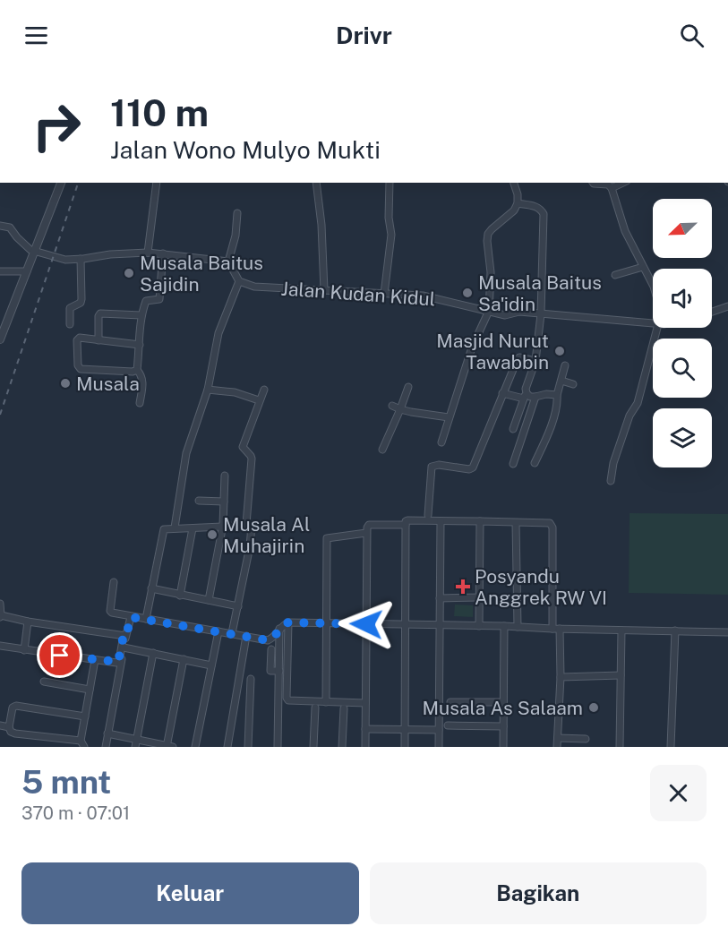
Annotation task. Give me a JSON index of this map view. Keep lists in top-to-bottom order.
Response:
{
  "streets": {
    "street": ["Jalan Kudan Kidul"]
  },
  "places": {
    "other": [
      "Musala Baitus Sajidin",
      "Musala Baitus Sa'idin",
      "Masjid Nurut Tawabbin",
      "Musala",
      "Musala Al Muhajirin",
      "Musala As Salaam"
    ],
    "health": ["Posyandu Anggrek RW VI"]
  },
  "north": "bottom left",
  "page": {
    "header": "Drivr",
    "turn": ["110 m", "Jalan Wono Mulyo Mukti"],
    "heading": ["5 mnt", "370 m · 07:01"],
    "buttons": ["Keluar", "Bagikan"]
  }
}
